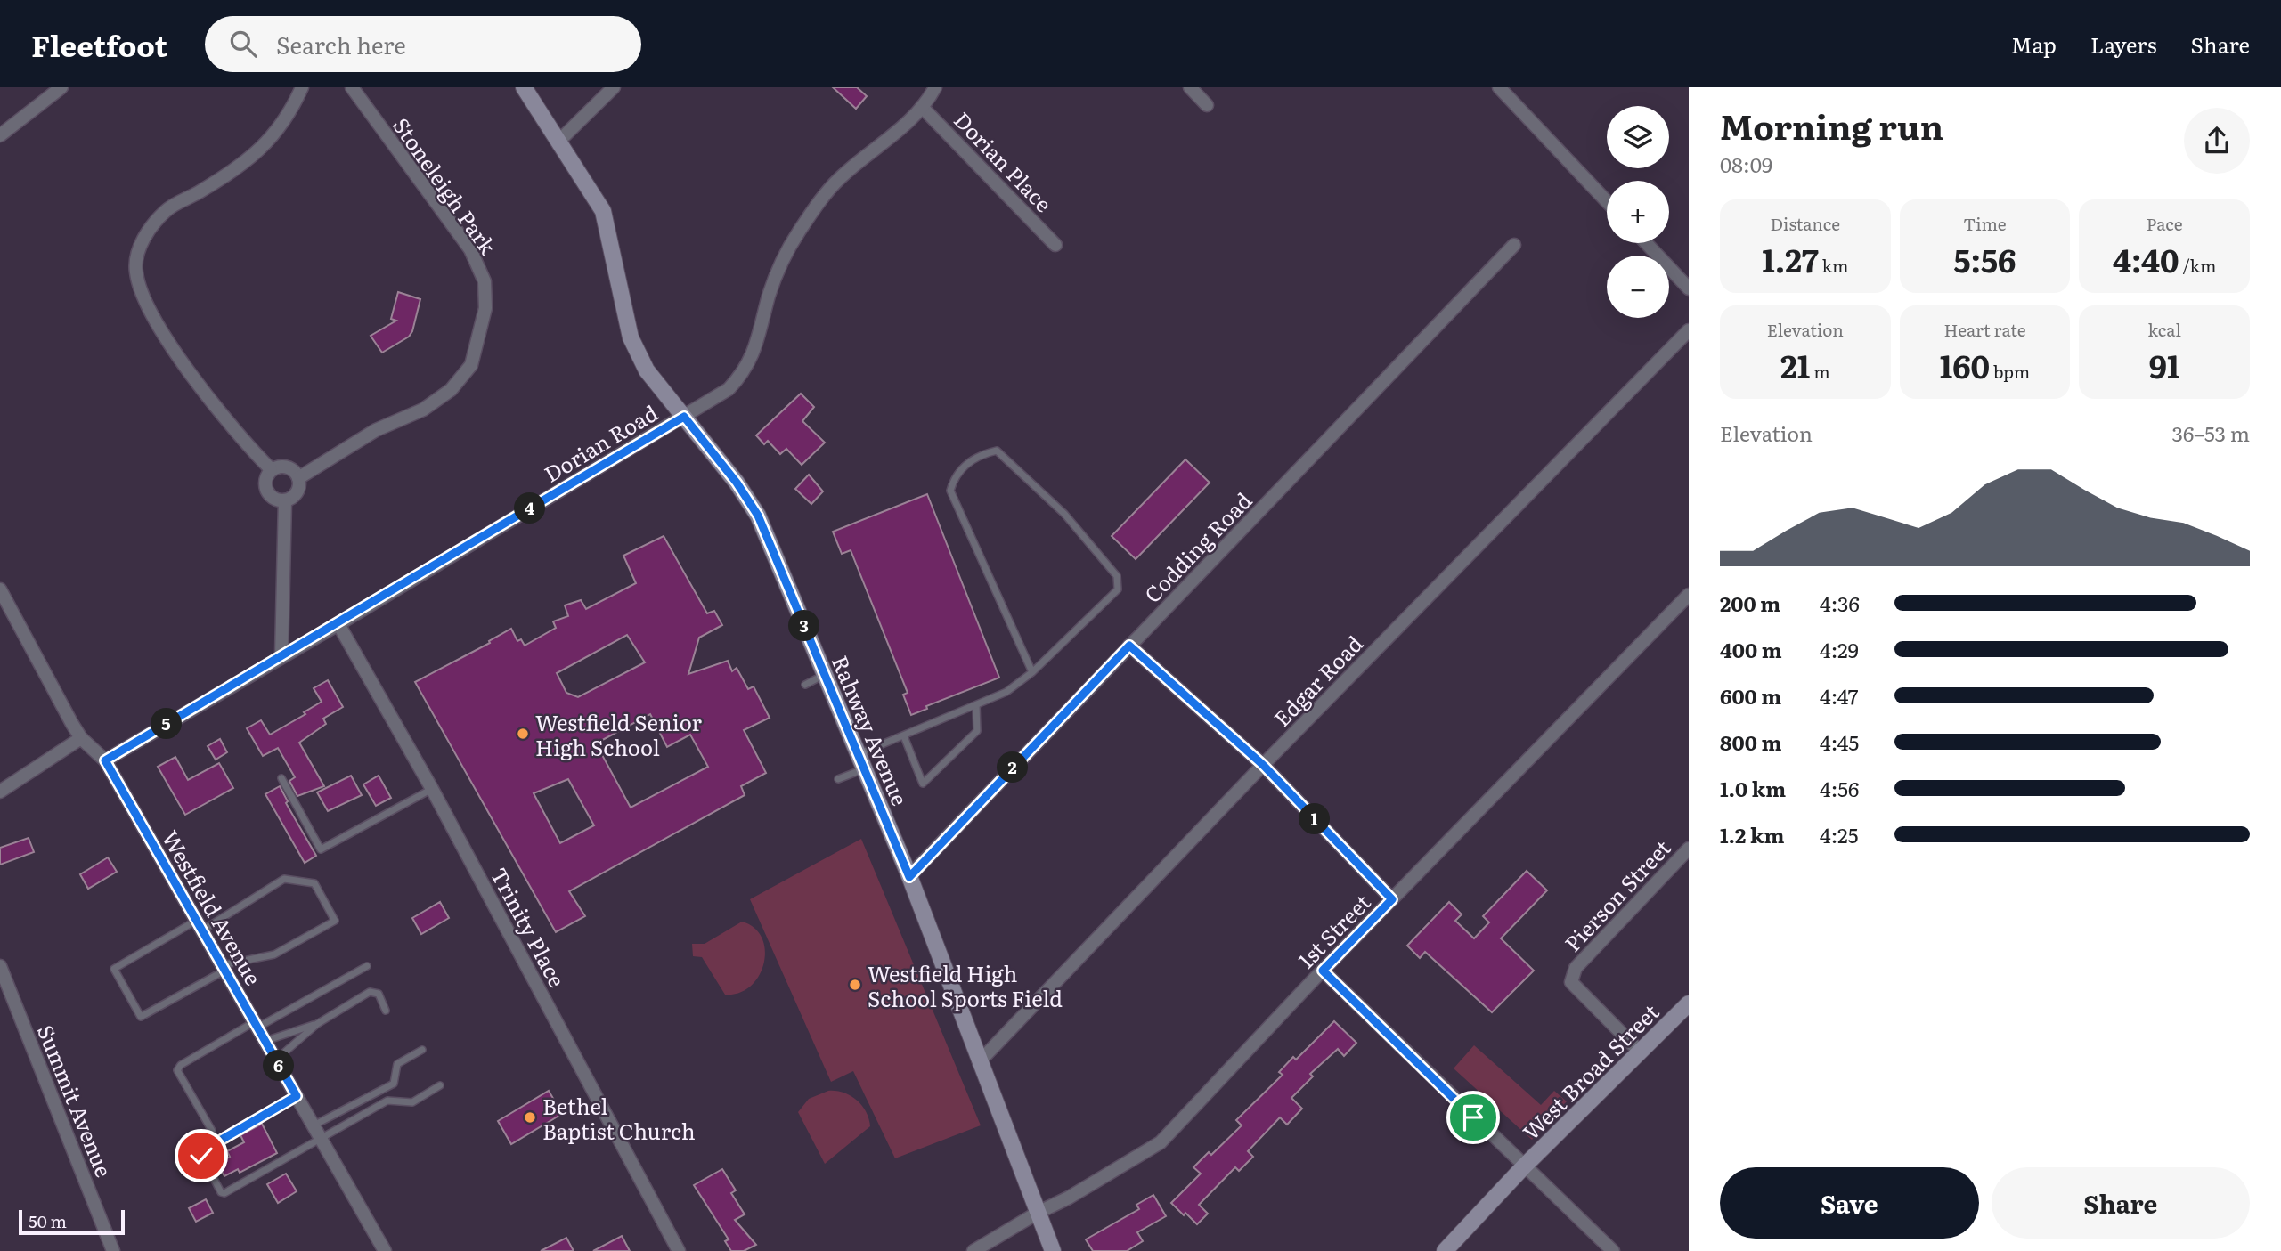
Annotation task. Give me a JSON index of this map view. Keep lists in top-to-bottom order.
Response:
{
  "streets": {
    "street": [
      "Dorian Place",
      "Stoneleigh Park",
      "Dorian Road",
      "Codding Road",
      "Edgar Road",
      "Rahway Avenue",
      "Pierson Street",
      "Westfield Avenue",
      "Trinity Place",
      "1st Street",
      "West Broad Street",
      "Summit Avenue"
    ]
  },
  "crossings": [
    ["Dorian Place", "Dorian Road"],
    ["Stoneleigh Park", "Dorian Road"],
    ["Dorian Road", "Rahway Avenue"],
    ["Dorian Road", "Westfield Avenue"],
    ["Dorian Road", "Trinity Place"],
    ["Codding Road", "Rahway Avenue"],
    ["Edgar Road", "Rahway Avenue"],
    ["Rahway Avenue", "1st Street"],
    ["Pierson Street", "West Broad Street"]
  ],
  "places": ["Westfield Senior High School", "Westfield High School Sports Field", "Bethel Baptist Church"],
  "scale_bar": "50 m",
  "page": {
    "header": "Fleetfoot",
    "search": "Search here",
    "nav": ["Map", "Layers", "Share"],
    "heading": ["Morning run", "08:09"],
    "map_buttons": ["+", "−"],
    "stats": [
      ["Distance", "1.27 km"],
      ["Time", "5:56"],
      ["Pace", "4:40 /km"],
      ["Elevation", "21 m"],
      ["Heart rate", "160 bpm"],
      ["kcal", "91"]
    ],
    "chart": ["Elevation", "36–53 m"],
    "pins": [
      "4",
      "3",
      "5",
      "2",
      "1",
      "6"
    ],
    "list": [
      {
        "name": "200 m",
        "note": "4:36"
      },
      {
        "name": "400 m",
        "note": "4:29"
      },
      {
        "name": "600 m",
        "note": "4:47"
      },
      {
        "name": "800 m",
        "note": "4:45"
      },
      {
        "name": "1.0 km",
        "note": "4:56"
      },
      {
        "name": "1.2 km",
        "note": "4:25"
      }
    ],
    "buttons": ["Save", "Share"],
    "scale": "50 m"
  }
}
